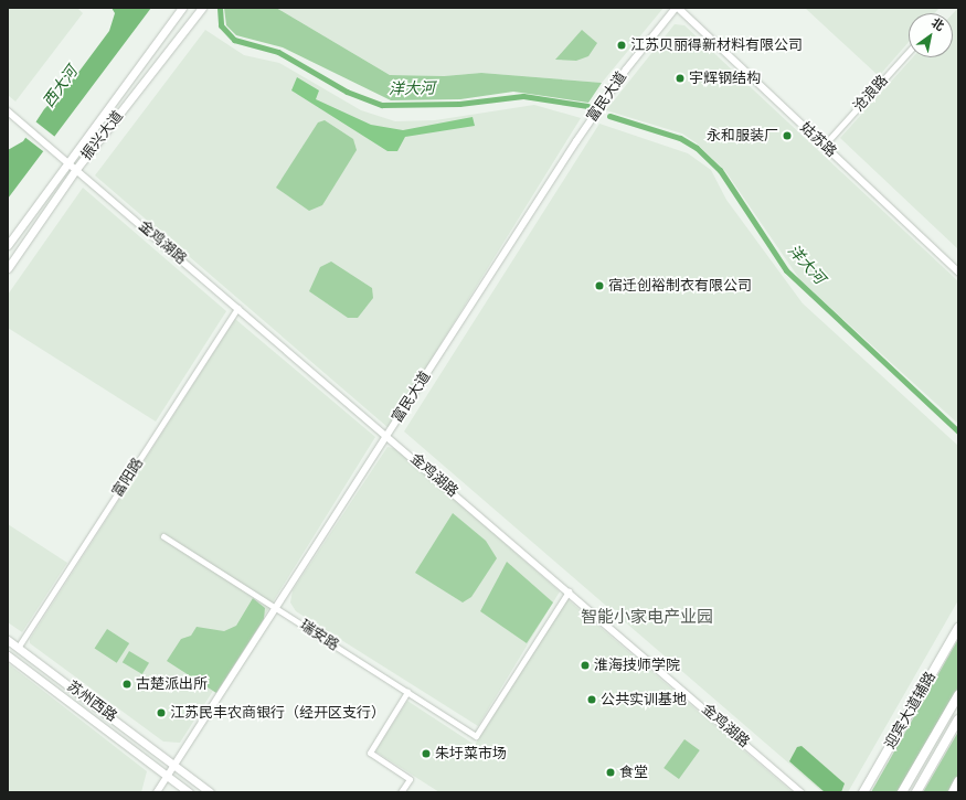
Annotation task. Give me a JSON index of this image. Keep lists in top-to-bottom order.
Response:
{
  "streets": {
    "main road": ["振兴大道", "苏州西路", "迎宾大道辅路"],
    "street": [
      "沧浪路",
      "富民大道",
      "姑苏路",
      "金鸡湖路",
      "富阳路",
      "瑞安路"
    ]
  },
  "crossings": [
    ["沧浪路", "姑苏路"],
    ["富民大道", "姑苏路"],
    ["富民大道", "金鸡湖路"],
    ["富民大道", "瑞安路"],
    ["富民大道", "苏州西路"],
    ["振兴大道", "金鸡湖路"],
    ["金鸡湖路", "富阳路"],
    ["金鸡湖路", "瑞安路"],
    ["富阳路", "苏州西路"]
  ],
  "districts": ["智能小家电产业园"],
  "water": ["西大河", "洋大河"],
  "places": [
    "江苏贝丽得新材料有限公司",
    "宇辉钢结构",
    "永和服装厂",
    "宿迁创裕制衣有限公司",
    "淮海技师学院",
    "古楚派出所",
    "公共实训基地",
    "江苏民丰农商银行（经开区支行）",
    "朱圩菜市场",
    "食堂"
  ],
  "north": "top right"
}
